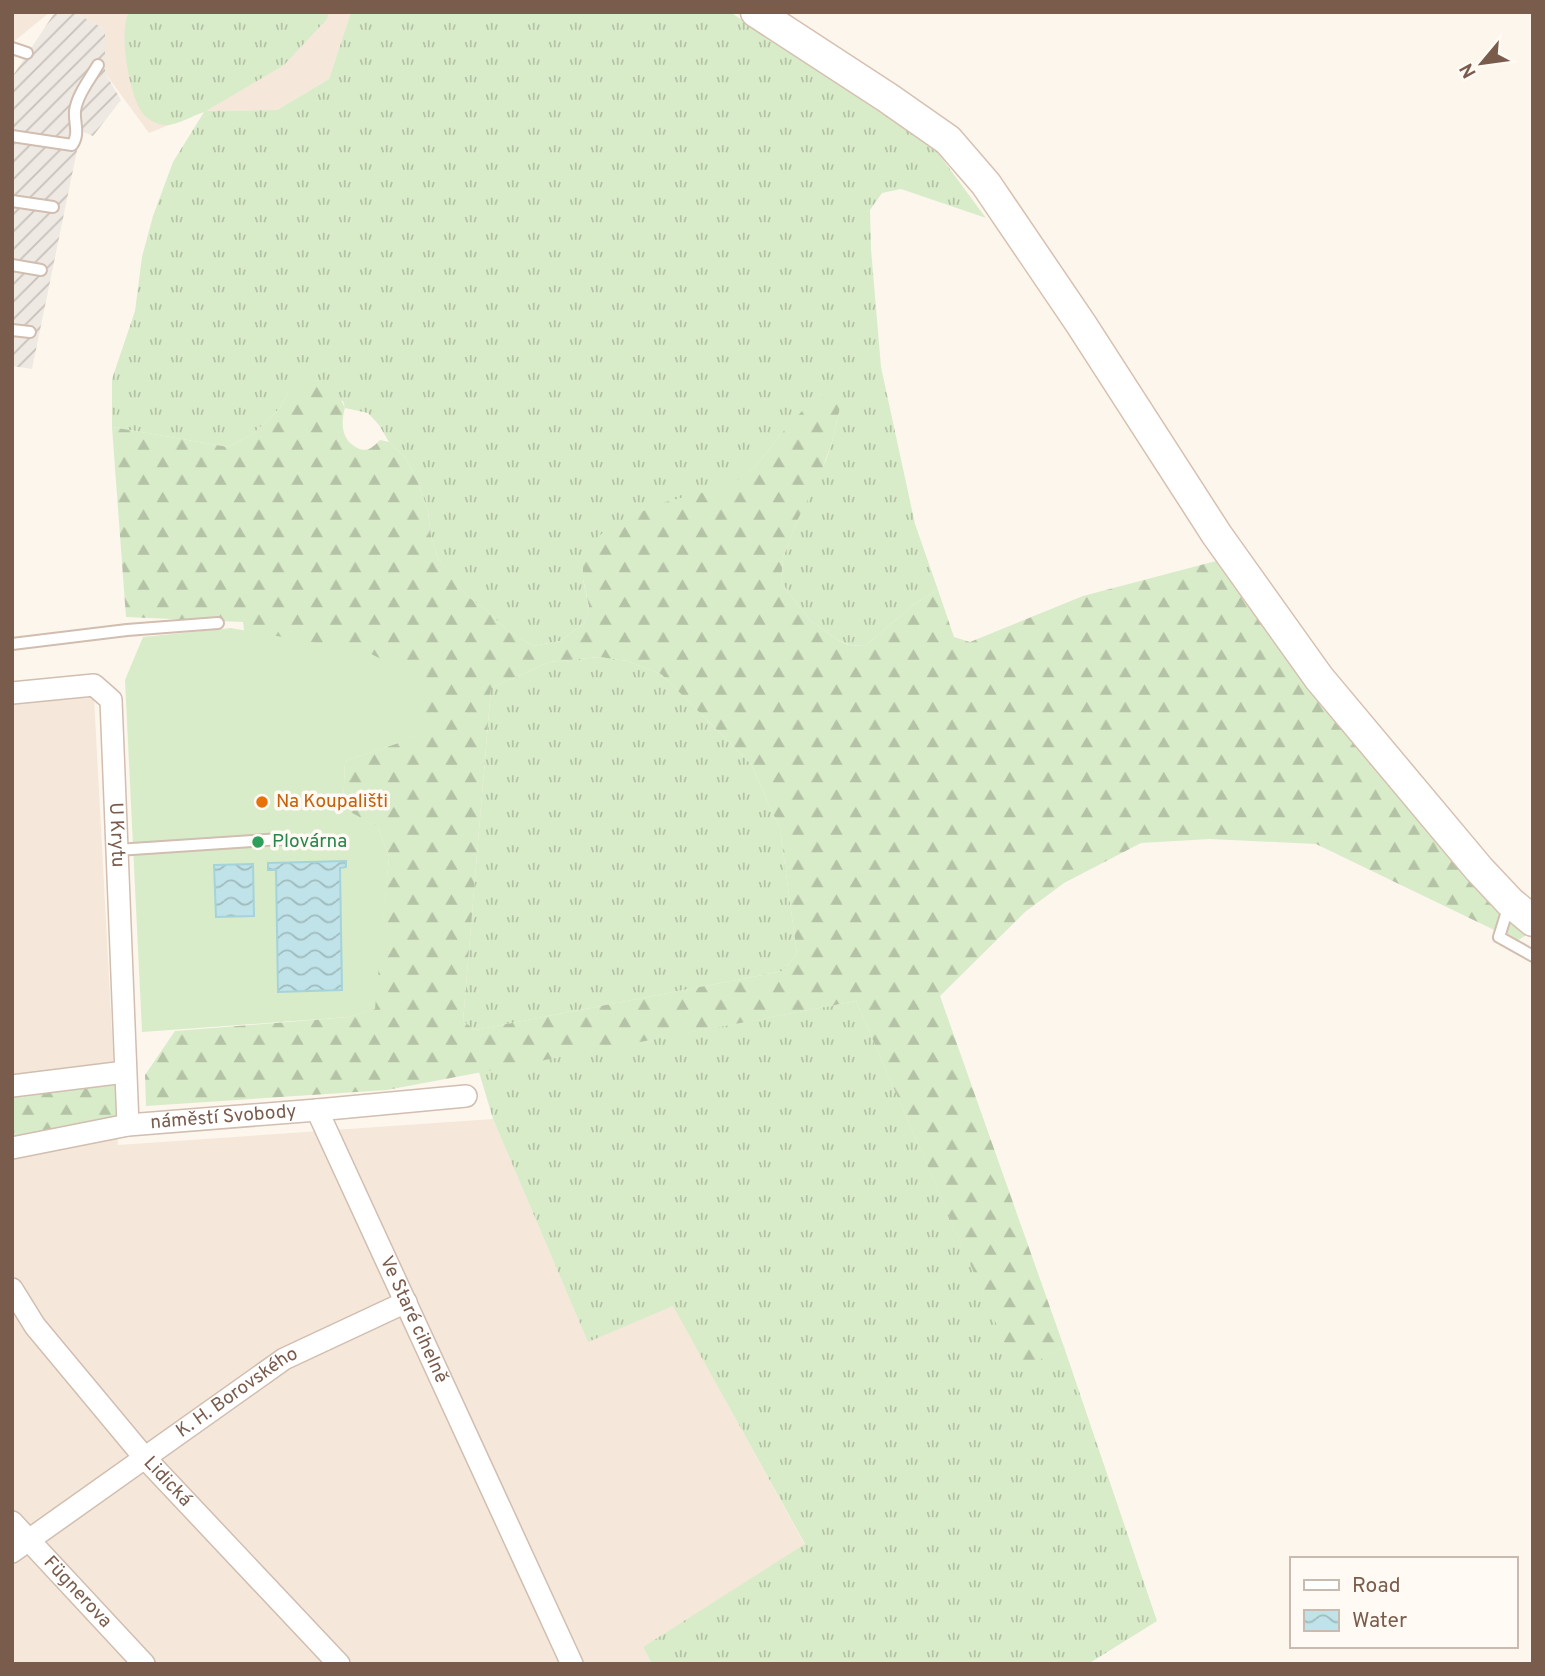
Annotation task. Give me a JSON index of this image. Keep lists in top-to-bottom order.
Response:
{
  "streets": {
    "street": [
      "U Krytu",
      "náměstí Svobody",
      "Ve Staré cihelně",
      "K. H. Borovského",
      "Lidická",
      "Fügnerova"
    ]
  },
  "crossings": [
    ["U Krytu", "náměstí Svobody"],
    ["náměstí Svobody", "Ve Staré cihelně"],
    ["Ve Staré cihelně", "K. H. Borovského"],
    ["K. H. Borovského", "Lidická"],
    ["K. H. Borovského", "Fügnerova"]
  ],
  "places": ["Na Koupališti", "Plovárna"],
  "legend": ["Road", "Water"],
  "north": "bottom left"
}
